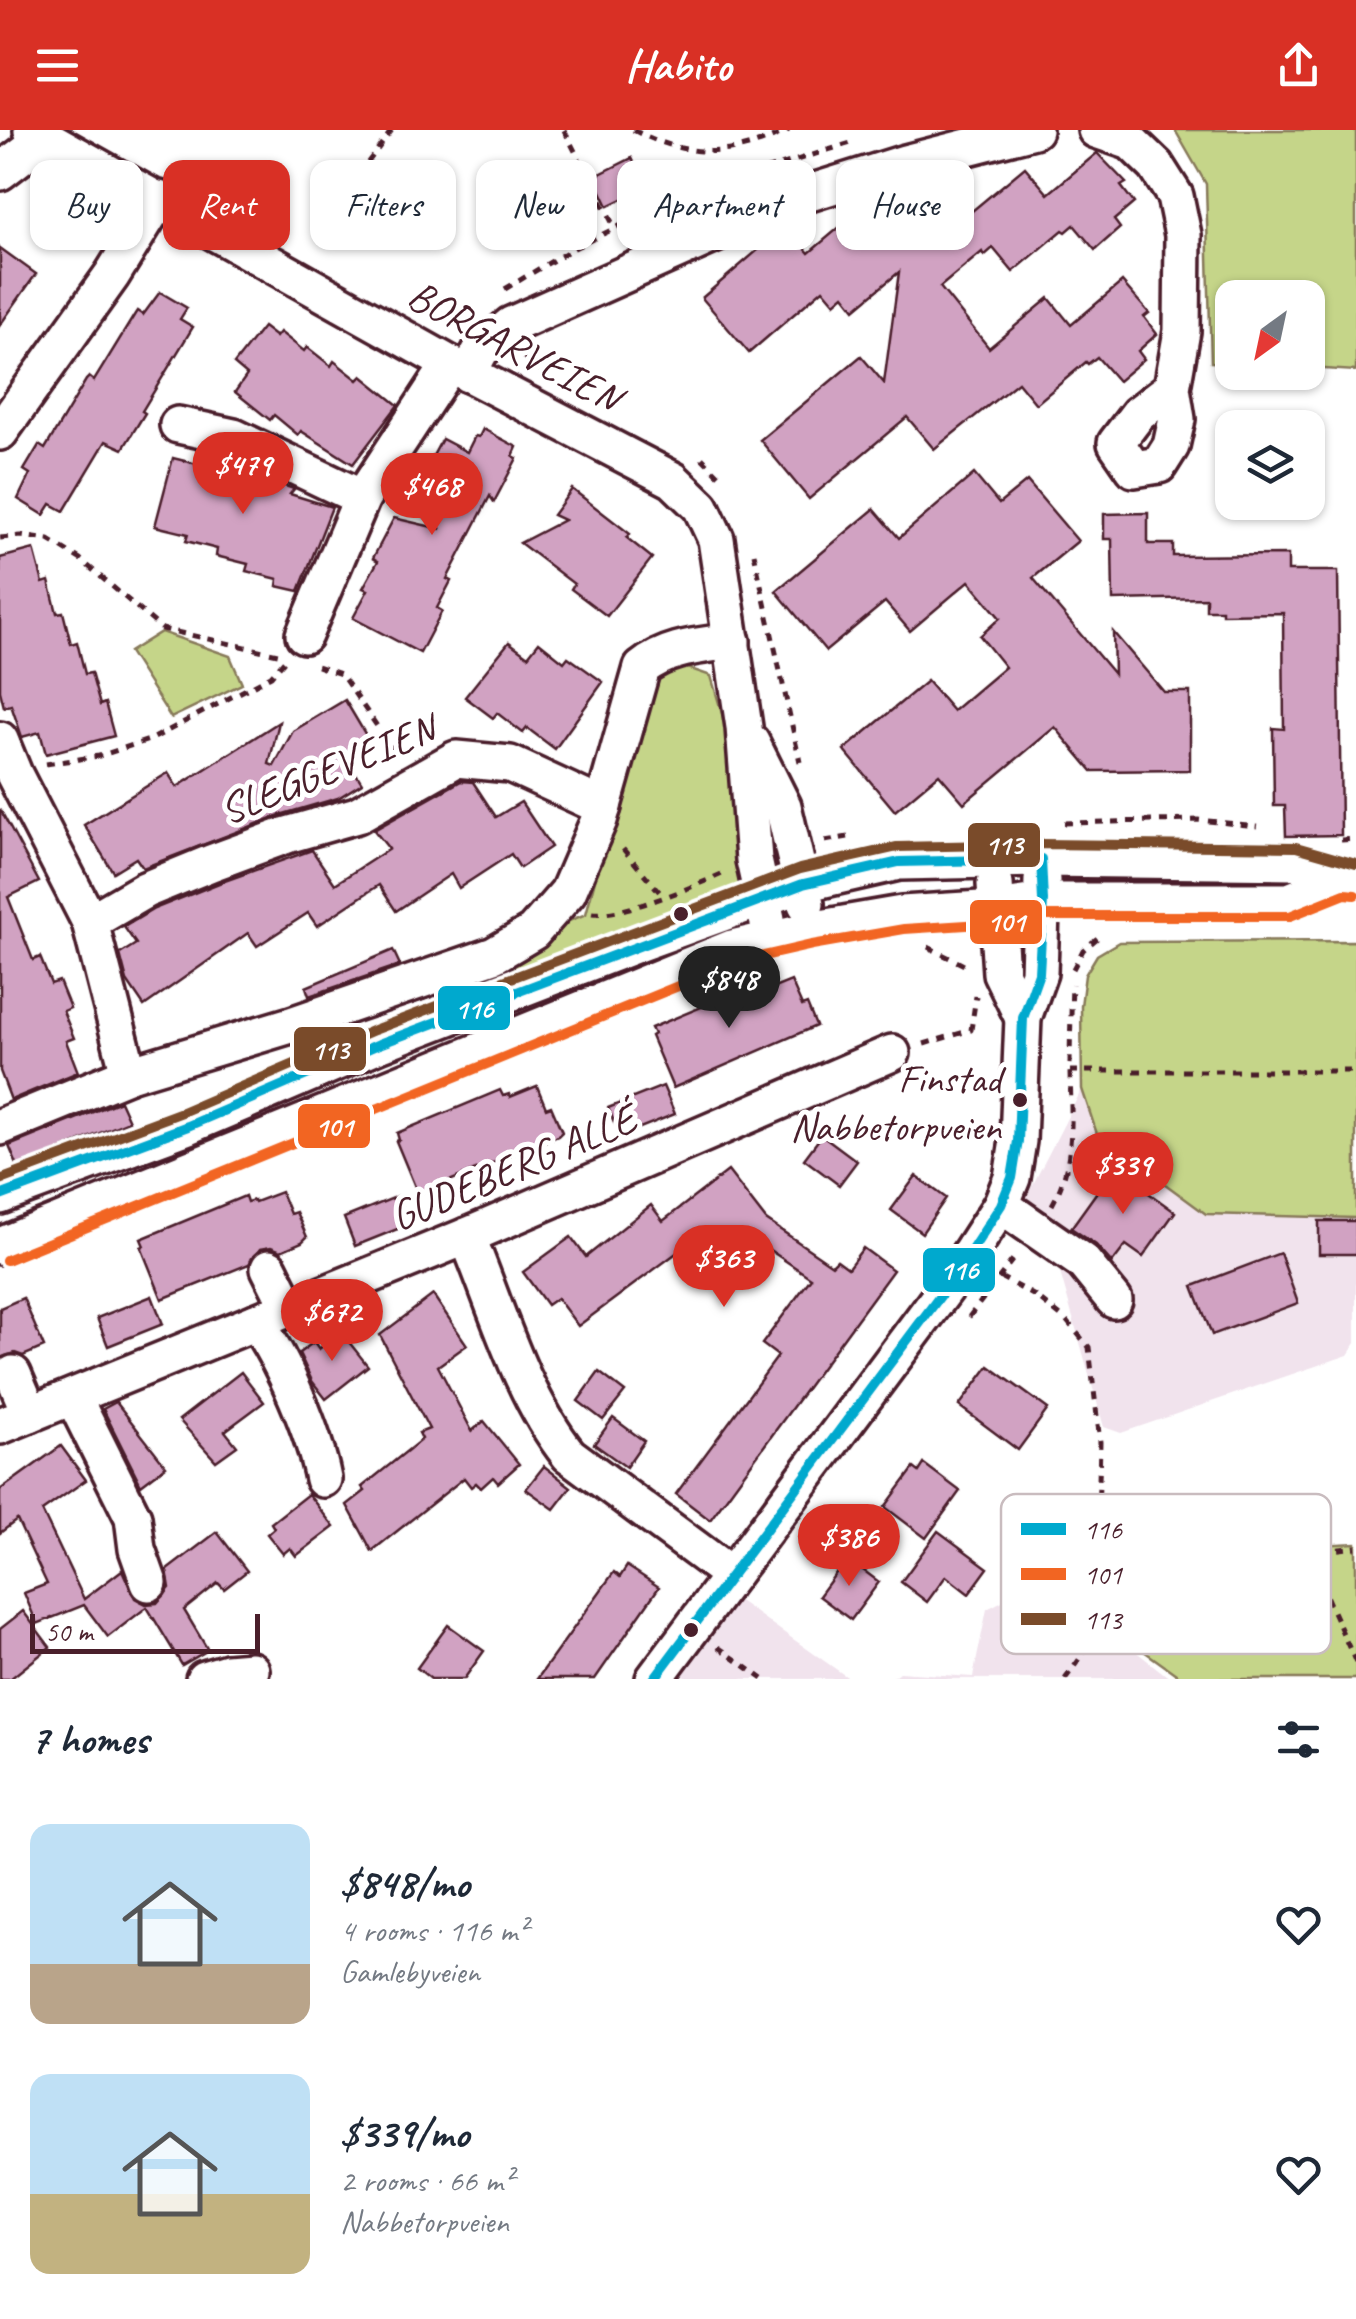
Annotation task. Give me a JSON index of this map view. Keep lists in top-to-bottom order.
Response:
{
  "streets": {
    "street": ["BORGARVEIEN", "SLEGGEVEIEN", "GUDEBERG ALLÉ"]
  },
  "places": ["Finstad Nabbetorpveien"],
  "lines": ["transit line 113", "transit line 116", "transit line 101"],
  "legend": ["116", "101", "113"],
  "scale_bar": "50 m",
  "north": "bottom left",
  "page": {
    "header": "Habito",
    "chip": [
      "Buy",
      "Rent",
      "Filters",
      "New",
      "Apartment",
      "House"
    ],
    "price": [
      "$479",
      "$468",
      "$848",
      "$339",
      "$363",
      "$672",
      "$386"
    ],
    "scale": "50 m",
    "heading": "7 homes",
    "list": [
      {
        "name": "$848/mo",
        "note": "4 rooms · 116 m² · Gamlebyveien"
      },
      {
        "name": "$339/mo",
        "note": "2 rooms · 66 m² · Nabbetorpveien"
      }
    ]
  }
}
